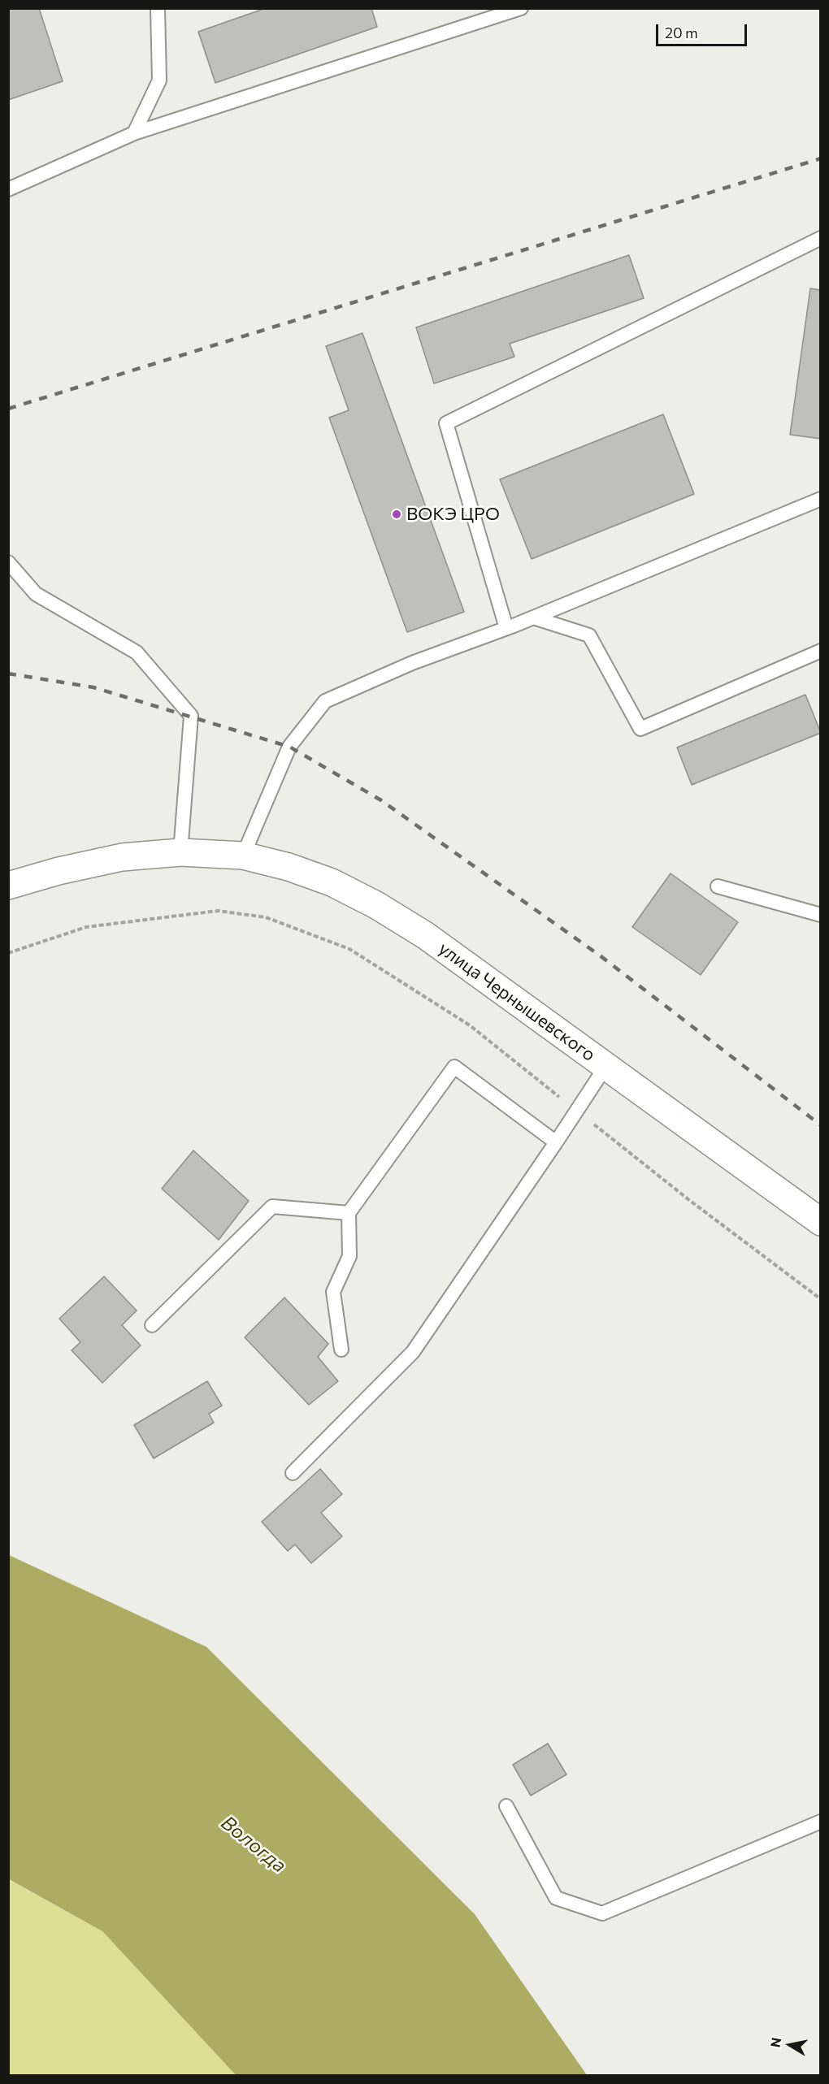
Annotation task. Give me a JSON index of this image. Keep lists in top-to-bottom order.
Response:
{
  "streets": {
    "main road": ["улица Чернышевского"]
  },
  "water": ["Вологда"],
  "places": ["ВОКЭ ЦРО"],
  "scale_bar": "20 m",
  "north": "left"
}
